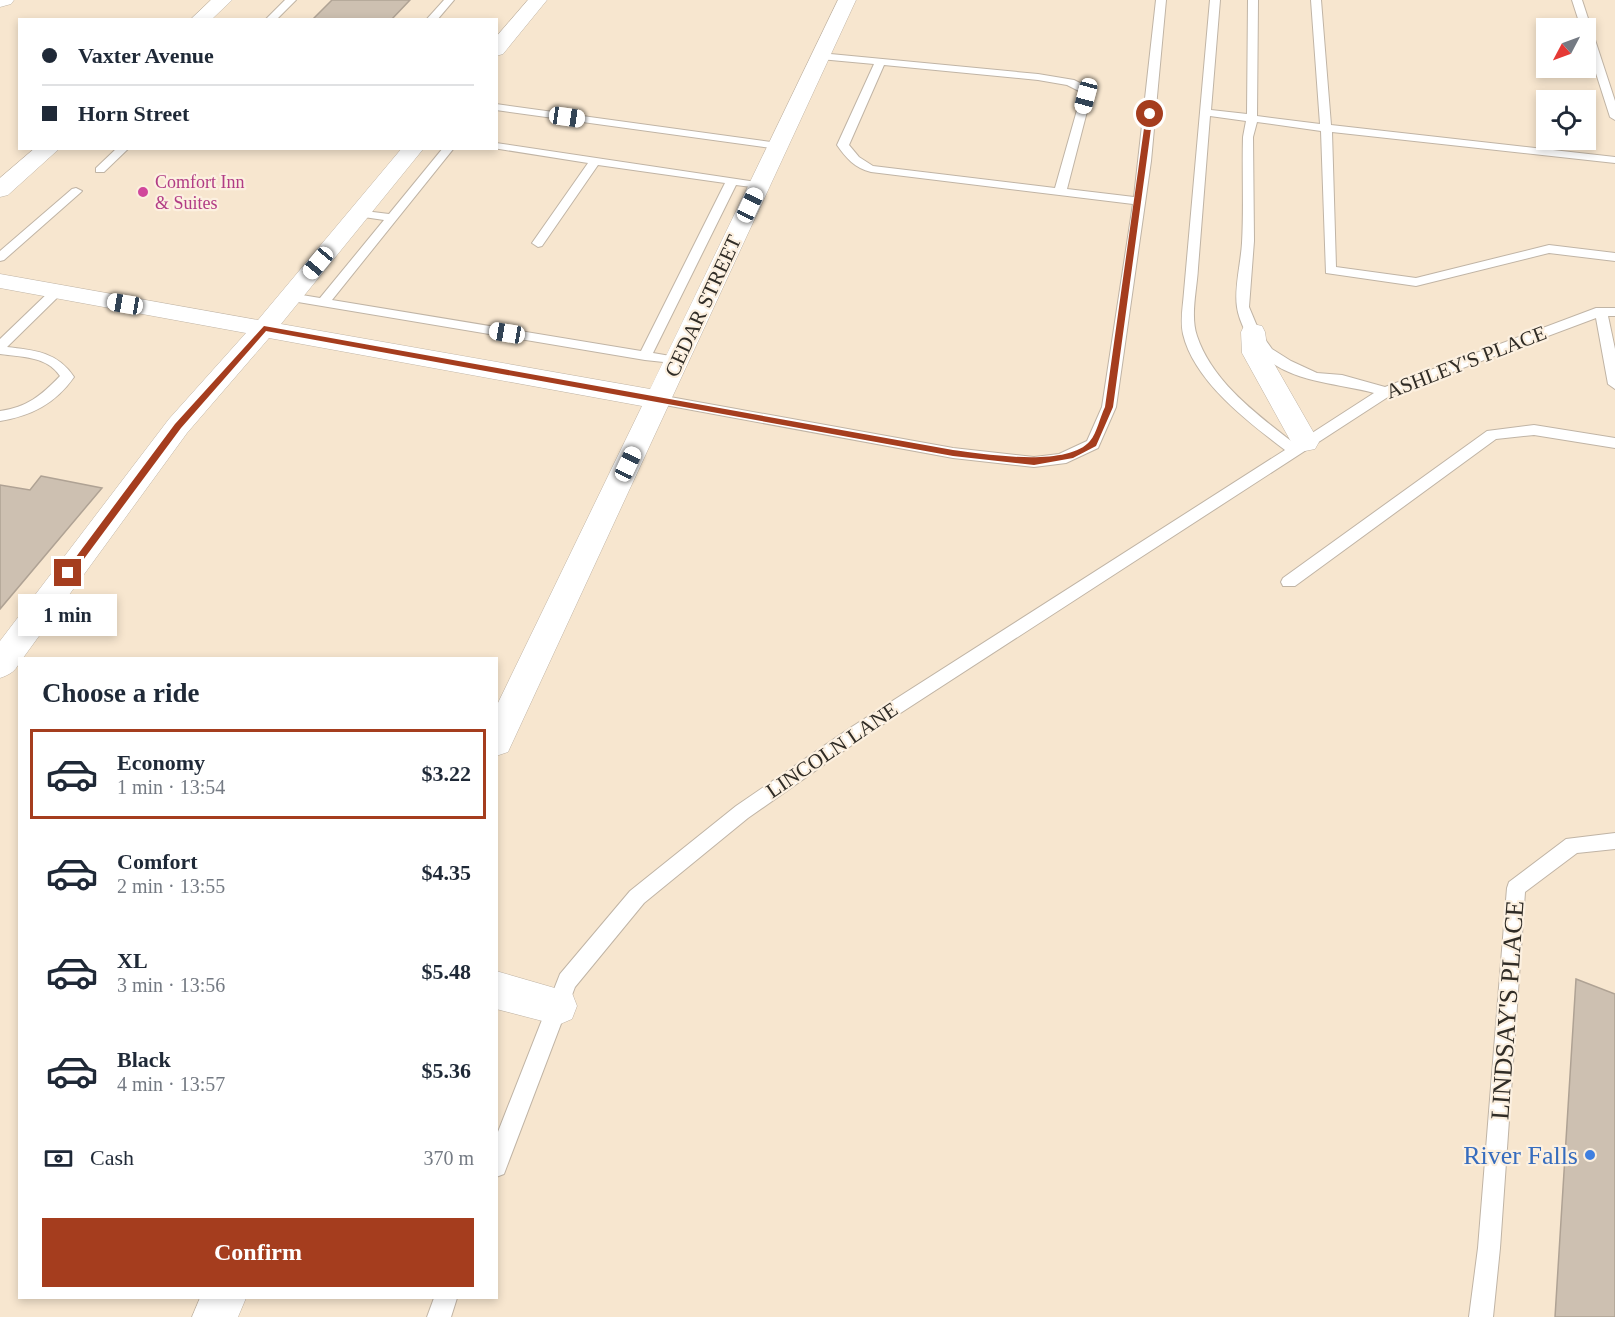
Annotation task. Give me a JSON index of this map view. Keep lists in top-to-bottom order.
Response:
{
  "streets": {
    "street": ["CEDAR STREET"],
    "lane": ["ASHLEY'S PLACE", "LINCOLN LANE", "LINDSAY'S PLACE"]
  },
  "crossings": [
    ["ASHLEY'S PLACE", "LINCOLN LANE"]
  ],
  "places": ["Comfort Inn & Suites", "River Falls"],
  "north": "bottom left",
  "page": {
    "banner": ["Vaxter Avenue", "Horn Street"],
    "bubble": "1 min",
    "heading": "Choose a ride",
    "list": [
      {
        "name": "Economy",
        "note": "1 min · 13:54",
        "value": "$3.22"
      },
      {
        "name": "Comfort",
        "note": "2 min · 13:55",
        "value": "$4.35"
      },
      {
        "name": "XL",
        "note": "3 min · 13:56",
        "value": "$5.48"
      },
      {
        "name": "Black",
        "note": "4 min · 13:57",
        "value": "$5.36"
      }
    ],
    "pay": ["Cash", "370 m"],
    "buttons": "Confirm"
  }
}
